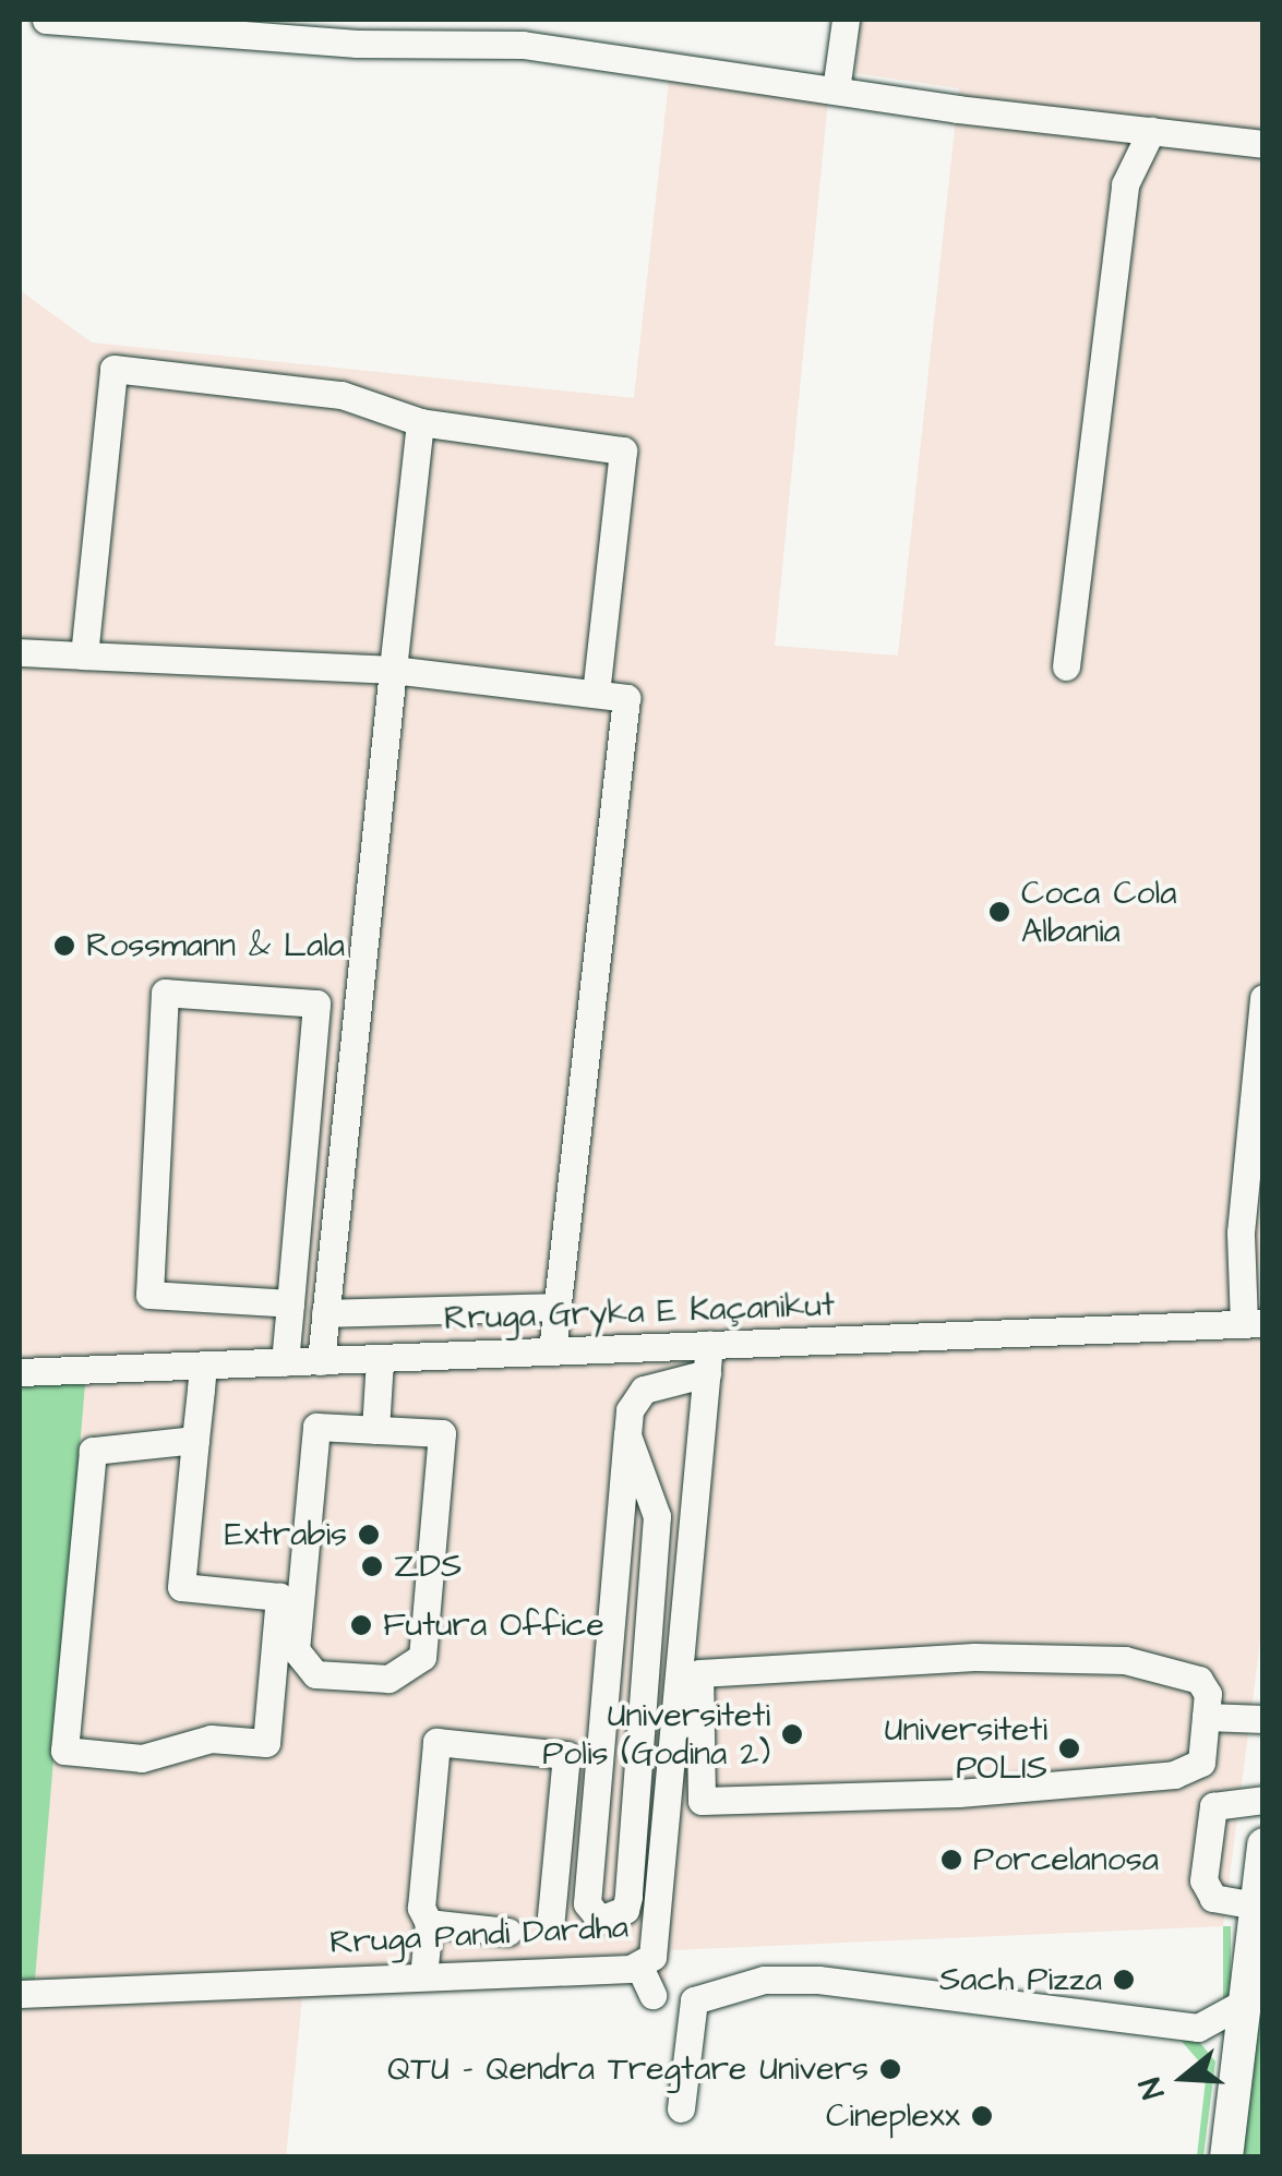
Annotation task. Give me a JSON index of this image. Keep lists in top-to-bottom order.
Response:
{
  "streets": {
    "street": ["Rruga Gryka E Kaçanikut", "Rruga Pandi Dardha"]
  },
  "crossings": [
    ["Rruga Gryka E Kaçanikut", "Rruga Pandi Dardha"]
  ],
  "places": [
    "Coca Cola Albania",
    "Rossmann & Lala",
    "Extrabis",
    "ZDS",
    "Futura Office",
    "Universiteti Polis (Godina 2)",
    "Universiteti POLIS",
    "Porcelanosa",
    "Sach Pizza",
    "QTU - Qendra Tregtare Univers",
    "Cineplexx"
  ],
  "north": "left"
}
